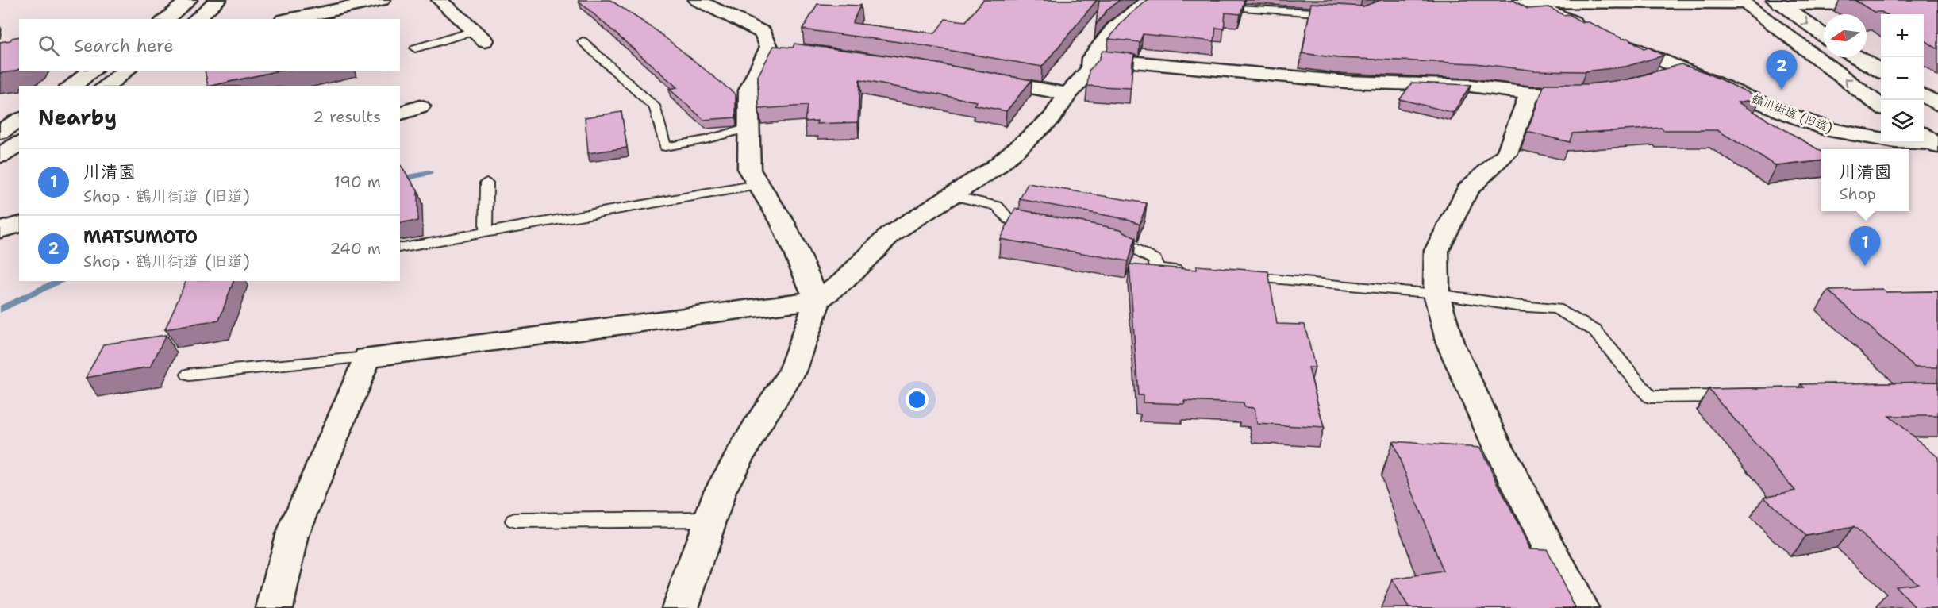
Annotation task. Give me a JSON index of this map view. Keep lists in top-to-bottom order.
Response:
{
  "streets": {
    "street": ["鶴川街道 (旧道)"]
  },
  "north": "left",
  "page": {
    "map_buttons": ["+", "−"],
    "search": "Search here",
    "pins": ["2", "1"],
    "heading": ["Nearby", "2 results"],
    "list": [
      {
        "mark": "1",
        "name": "川清園",
        "note": "Shop · 鶴川街道 (旧道)",
        "value": "190 m"
      },
      {
        "mark": "2",
        "name": "MATSUMOTO",
        "note": "Shop · 鶴川街道 (旧道)",
        "value": "240 m"
      }
    ],
    "popup": ["川清園", "Shop"]
  }
}
